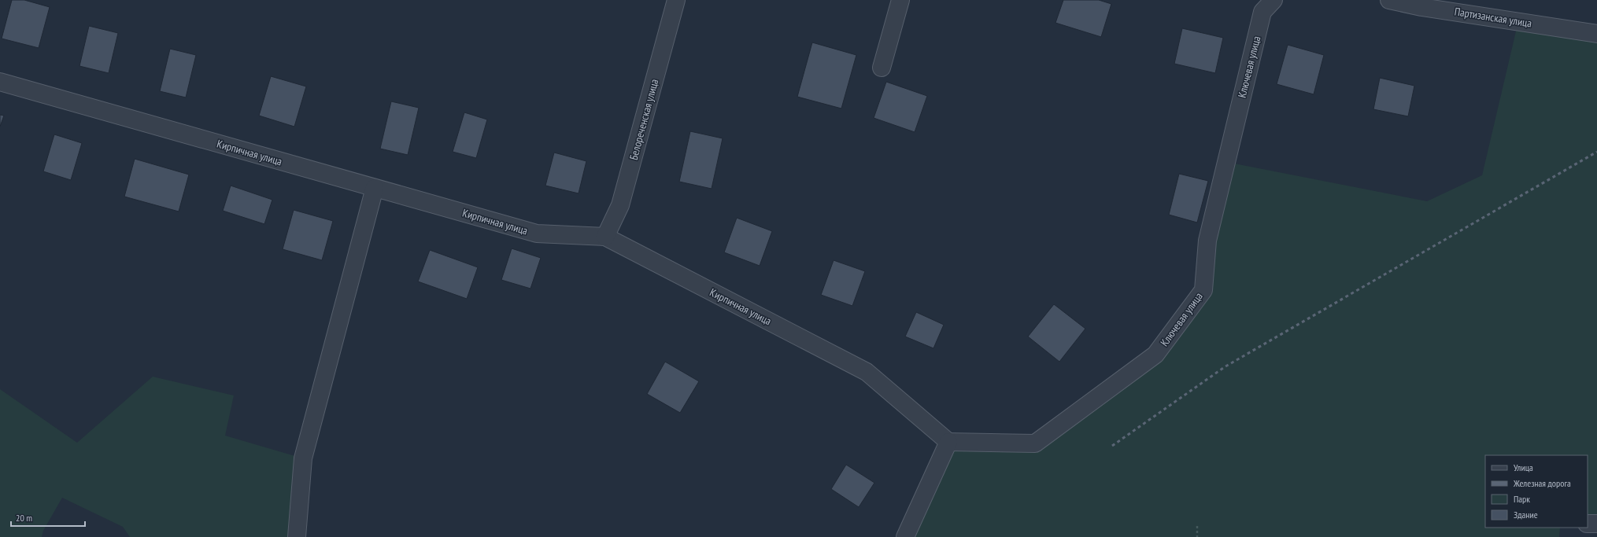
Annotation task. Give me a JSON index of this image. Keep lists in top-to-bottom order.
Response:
{
  "streets": {
    "street": [
      "Партизанская улица",
      "Ключевая улица",
      "Белореченская улица",
      "Кирпичная улица"
    ]
  },
  "crossings": [
    ["Ключевая улица", "Кирпичная улица"],
    ["Белореченская улица", "Кирпичная улица"]
  ],
  "legend": [
    "Улица",
    "Железная дорога",
    "Парк",
    "Здание"
  ],
  "scale_bar": "20 m"
}
